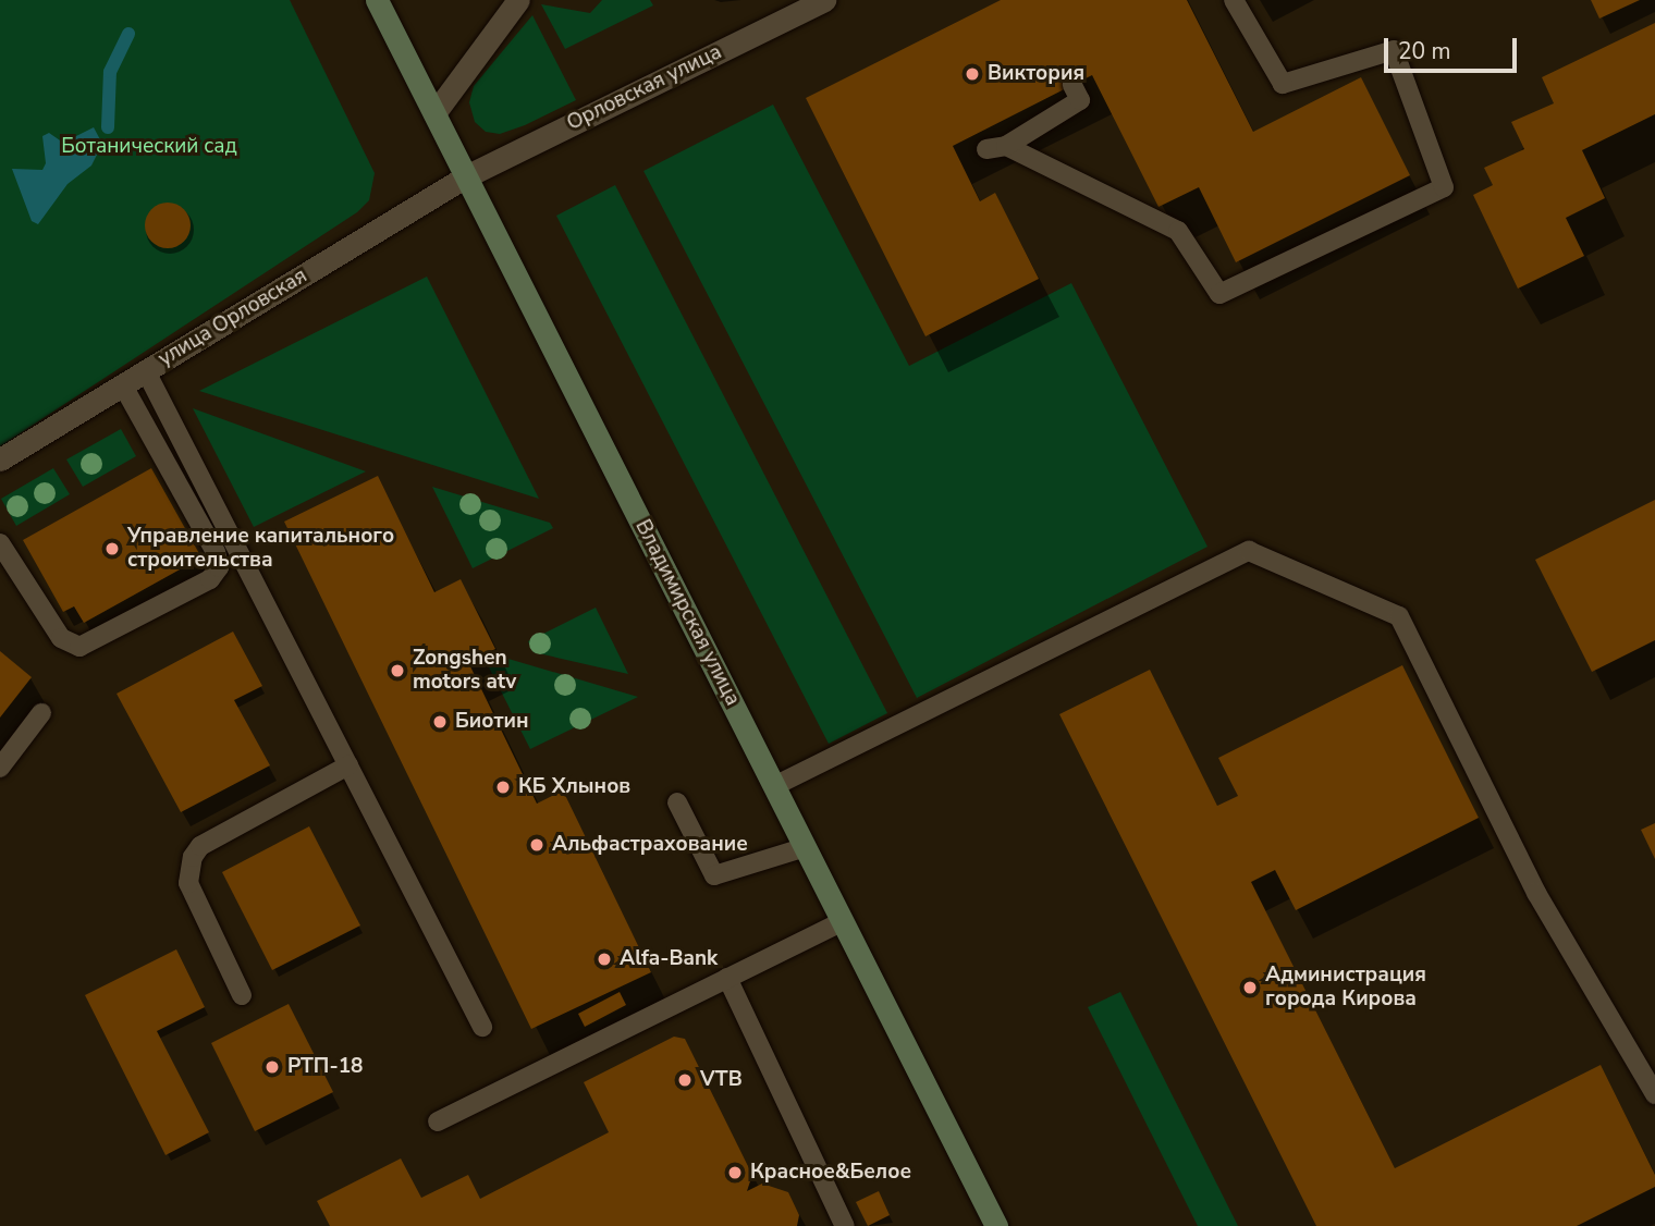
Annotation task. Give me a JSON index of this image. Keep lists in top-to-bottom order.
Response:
{
  "streets": {
    "main road": ["Владимирская улица"],
    "street": ["Орловская улица", "улица Орловская"]
  },
  "crossings": [
    ["Орловская улица", "улица Орловская"],
    ["Орловская улица", "Владимирская улица"],
    ["улица Орловская", "Владимирская улица"]
  ],
  "parks": ["Ботанический сад"],
  "places": [
    "Виктория",
    "Управление капитального строительства",
    "Zongshen motors atv",
    "Биотин",
    "КБ Хлынов",
    "Альфастрахование",
    "Alfa-Bank",
    "Администрация города Кирова",
    "РТП-18",
    "VTB",
    "Красное&Белое"
  ],
  "scale_bar": "20 m"
}
